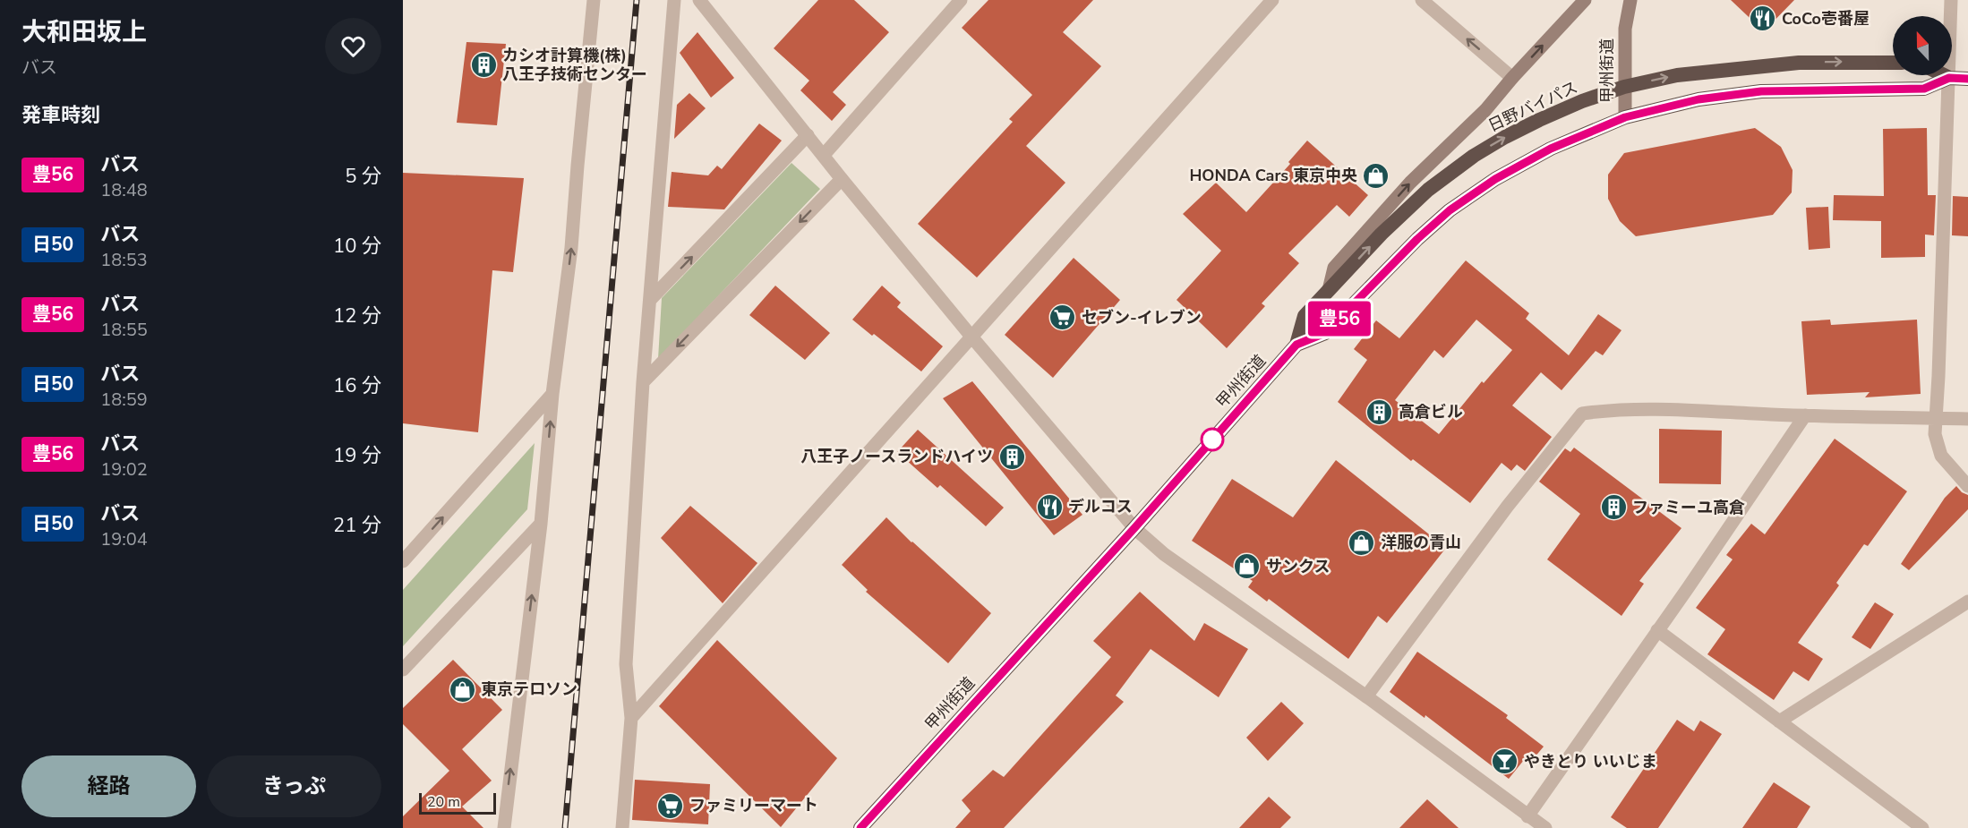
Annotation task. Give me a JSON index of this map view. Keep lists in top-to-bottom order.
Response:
{
  "streets": {
    "highway": ["甲州街道", "日野バイパス"]
  },
  "crossings": [
    ["甲州街道", "日野バイパス"]
  ],
  "places": {
    "restaurant": ["CoCo壱番屋", "デルコス"],
    "building": [
      "カシオ計算機(株) 八王子技術センター",
      "高倉ビル",
      "八王子ノースランドハイツ",
      "ファミーユ高倉"
    ],
    "shop": [
      "HONDA Cars 東京中央",
      "洋服の青山",
      "サンクス",
      "東京テロソン"
    ],
    "supermarket": ["セブン-イレブン", "ファミリーマート"],
    "bar": ["やきとり いいじま"]
  },
  "lines": ["bus line 豊56"],
  "scale_bar": "20 m",
  "north": "top",
  "page": {
    "heading": [
      ["大和田坂上", "バス"],
      "発車時刻"
    ],
    "on_map": "豊56",
    "list": [
      {
        "mark": "豊56",
        "name": "バス",
        "note": "18:48",
        "value": "5 分"
      },
      {
        "mark": "日50",
        "name": "バス",
        "note": "18:53",
        "value": "10 分"
      },
      {
        "mark": "豊56",
        "name": "バス",
        "note": "18:55",
        "value": "12 分"
      },
      {
        "mark": "日50",
        "name": "バス",
        "note": "18:59",
        "value": "16 分"
      },
      {
        "mark": "豊56",
        "name": "バス",
        "note": "19:02",
        "value": "19 分"
      },
      {
        "mark": "日50",
        "name": "バス",
        "note": "19:04",
        "value": "21 分"
      }
    ],
    "buttons": ["経路", "きっぷ"],
    "scale": "20 m"
  }
}
